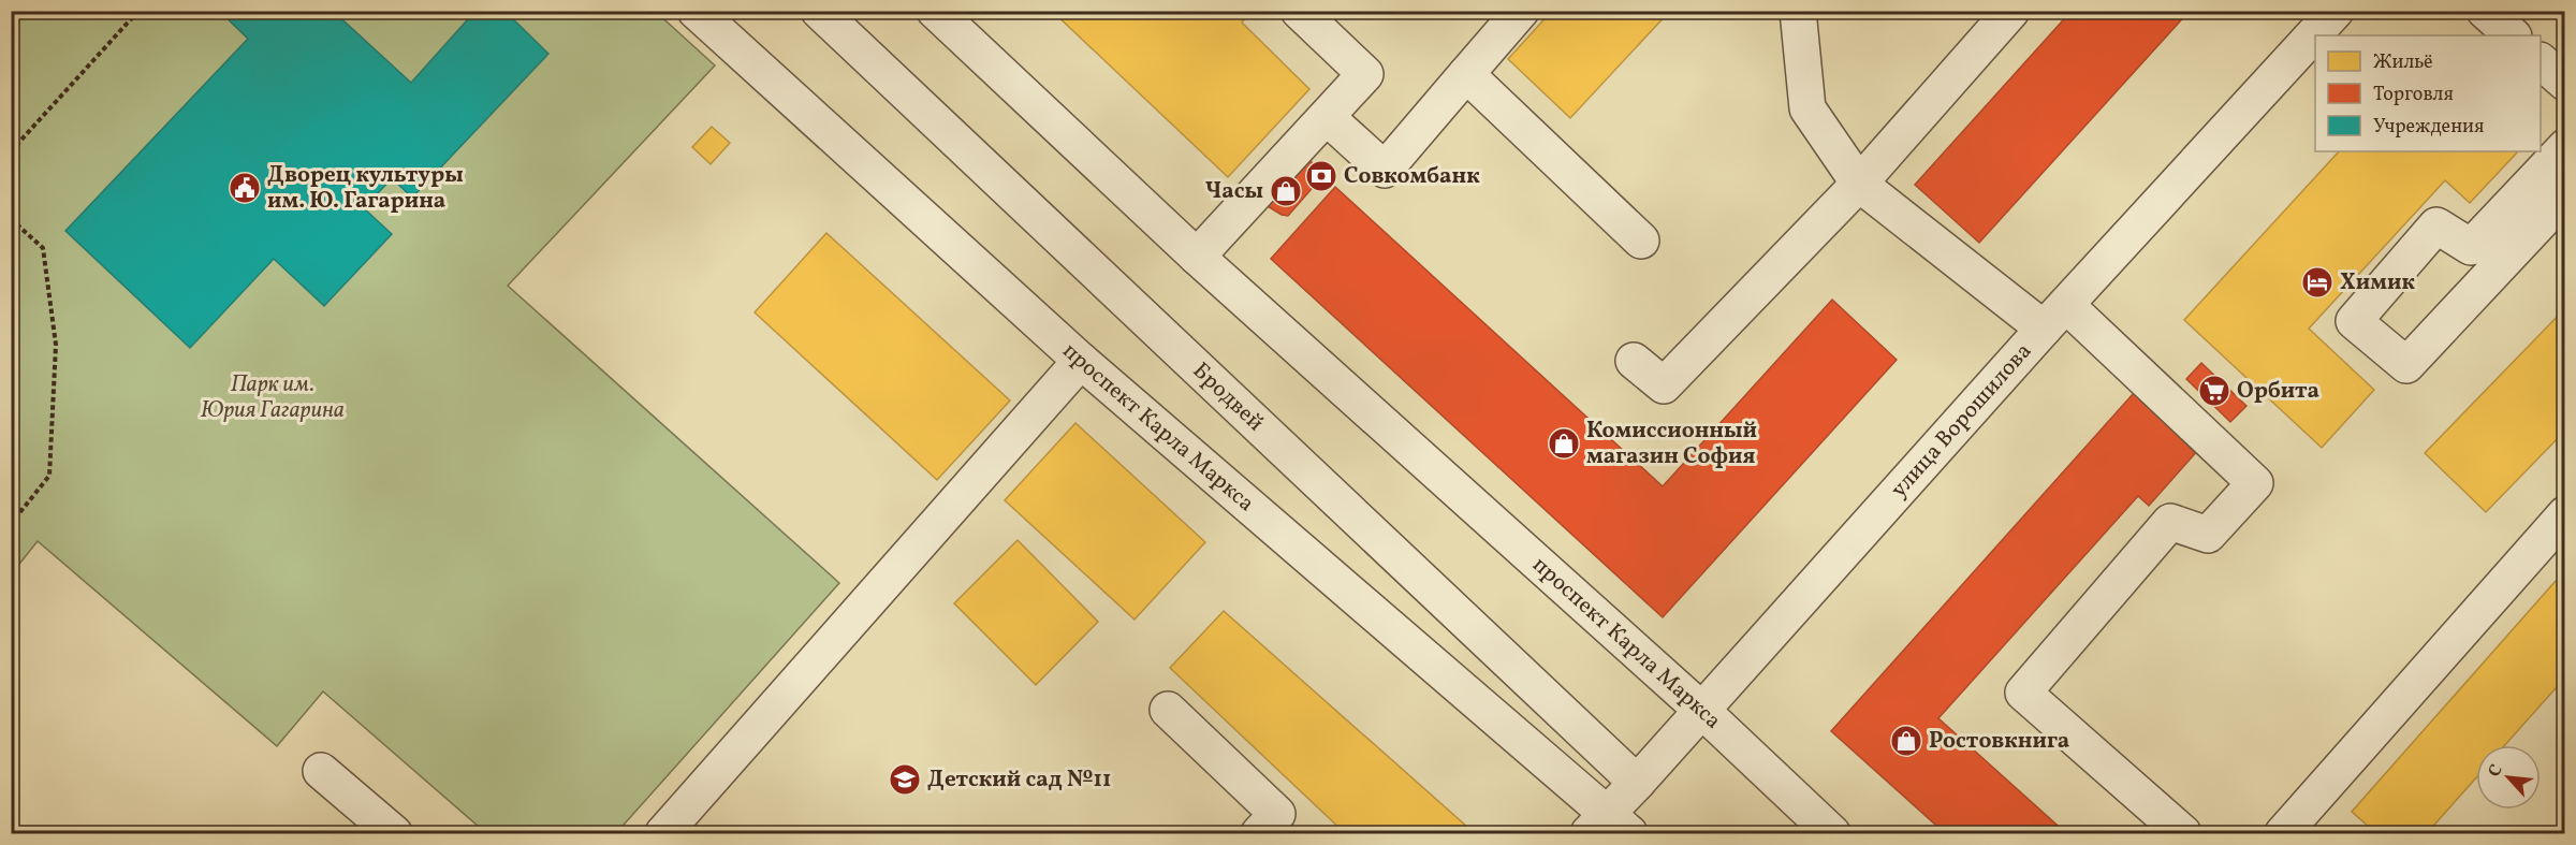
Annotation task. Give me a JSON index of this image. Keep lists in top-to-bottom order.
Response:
{
  "streets": {
    "street": ["Бродвей", "улица Ворошилова", "проспект Карла Маркса"]
  },
  "crossings": [
    ["Бродвей", "улица Ворошилова"],
    ["улица Ворошилова", "проспект Карла Маркса"]
  ],
  "parks": ["Парк им. Юрия Гагарина"],
  "places": {
    "bank": ["Совкомбанк"],
    "public building": ["Дворец культуры им. Ю. Гагарина"],
    "shop": ["Часы", "Комиссионный магазин София", "Ростовкнига"],
    "hotel": ["Химик"],
    "supermarket": ["Орбита"],
    "school or university": ["Детский сад №11"]
  },
  "legend": ["Жильё", "Торговля", "Учреждения"],
  "north": "top left"
}
